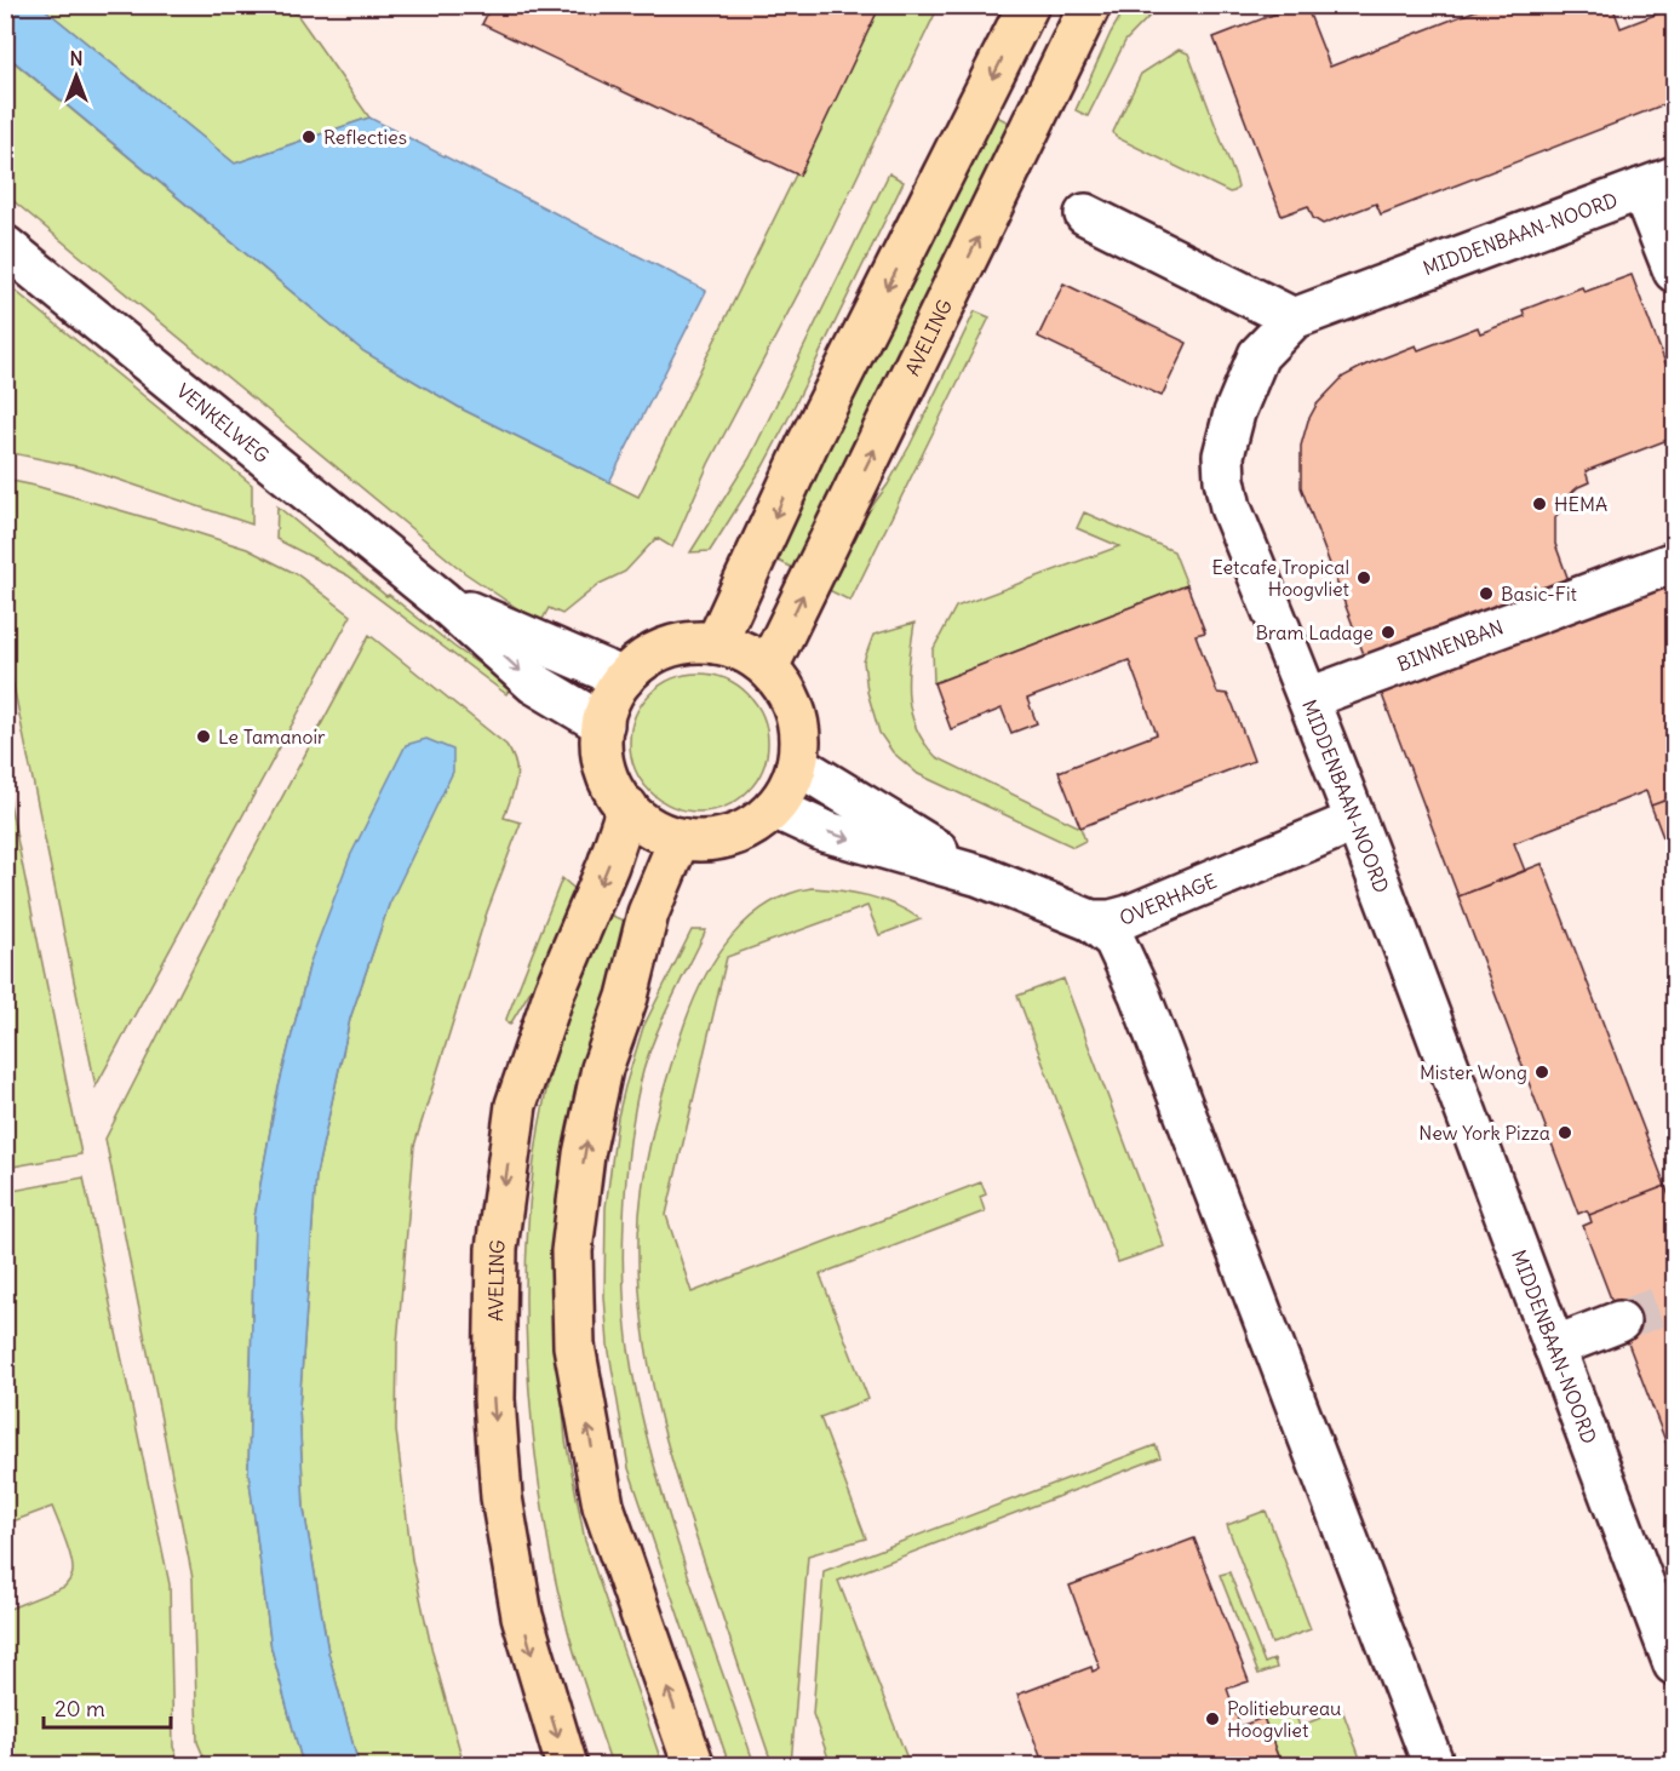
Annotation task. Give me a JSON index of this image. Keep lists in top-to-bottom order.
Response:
{
  "streets": {
    "main road": ["AVELING"],
    "street": [
      "MIDDENBAAN-NOORD",
      "VENKELWEG",
      "BINNENBAN",
      "OVERHAGE"
    ]
  },
  "crossings": [
    ["MIDDENBAAN-NOORD", "BINNENBAN"],
    ["MIDDENBAAN-NOORD", "OVERHAGE"],
    ["AVELING", "VENKELWEG"],
    ["AVELING", "OVERHAGE"],
    ["VENKELWEG", "OVERHAGE"]
  ],
  "places": [
    "Reflecties",
    "HEMA",
    "Eetcafe Tropical Hoogvliet",
    "Basic-Fit",
    "Bram Ladage",
    "Le Tamanoir",
    "Mister Wong",
    "New York Pizza",
    "Politiebureau Hoogvliet"
  ],
  "scale_bar": "20 m",
  "north": "top"
}
